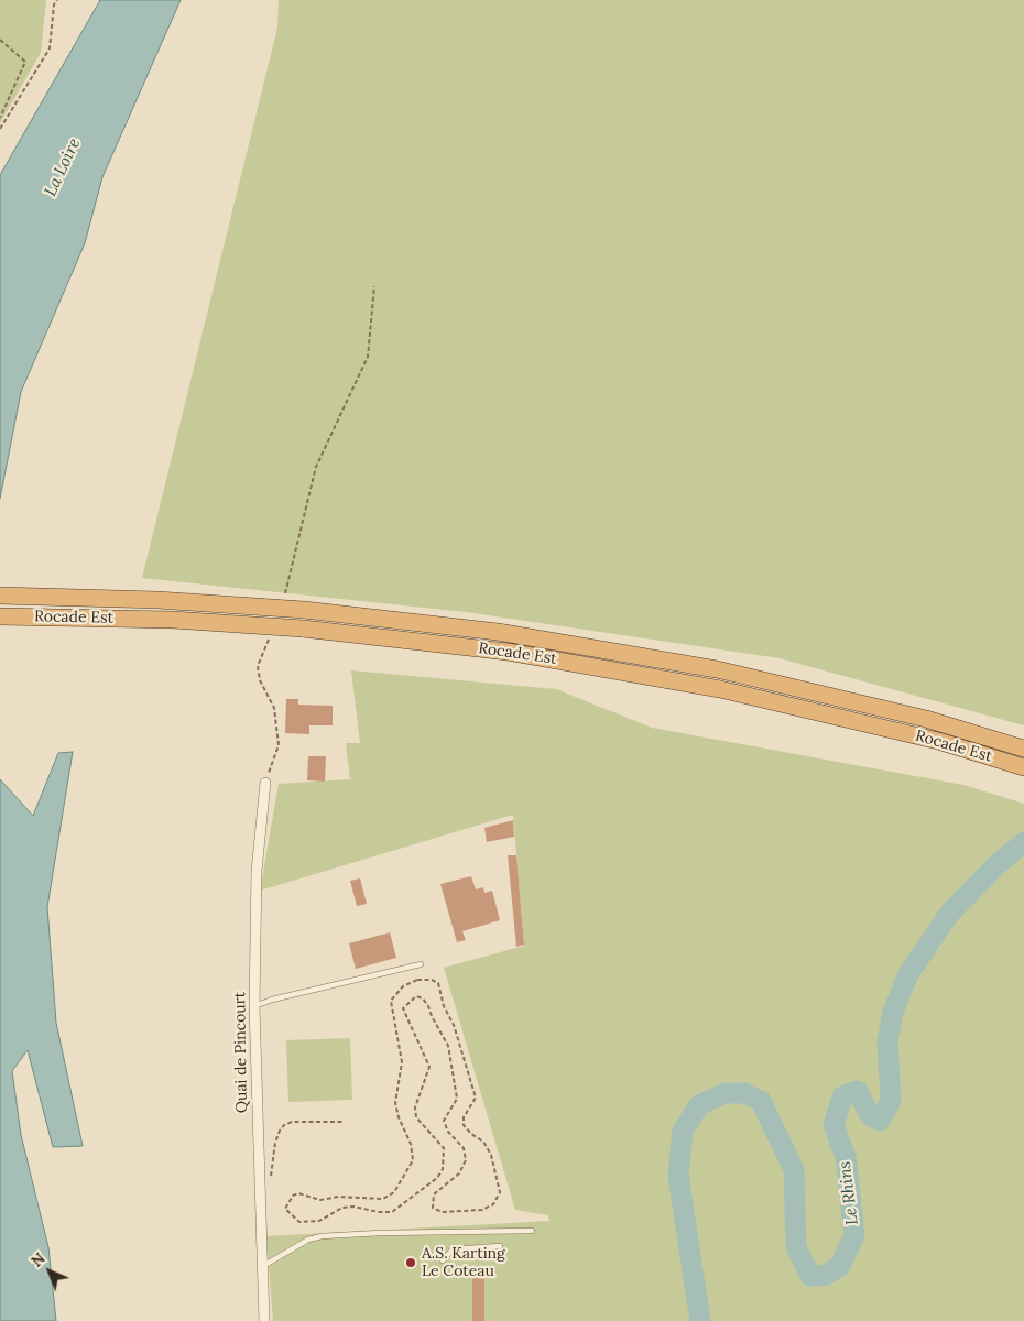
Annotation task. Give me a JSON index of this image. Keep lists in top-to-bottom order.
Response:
{
  "streets": {
    "highway": ["Rocade Est"],
    "street": ["Quai de Pincourt"]
  },
  "water": ["La Loire", "Le Rhins"],
  "places": ["A.S. Karting Le Coteau"],
  "north": "top left"
}
